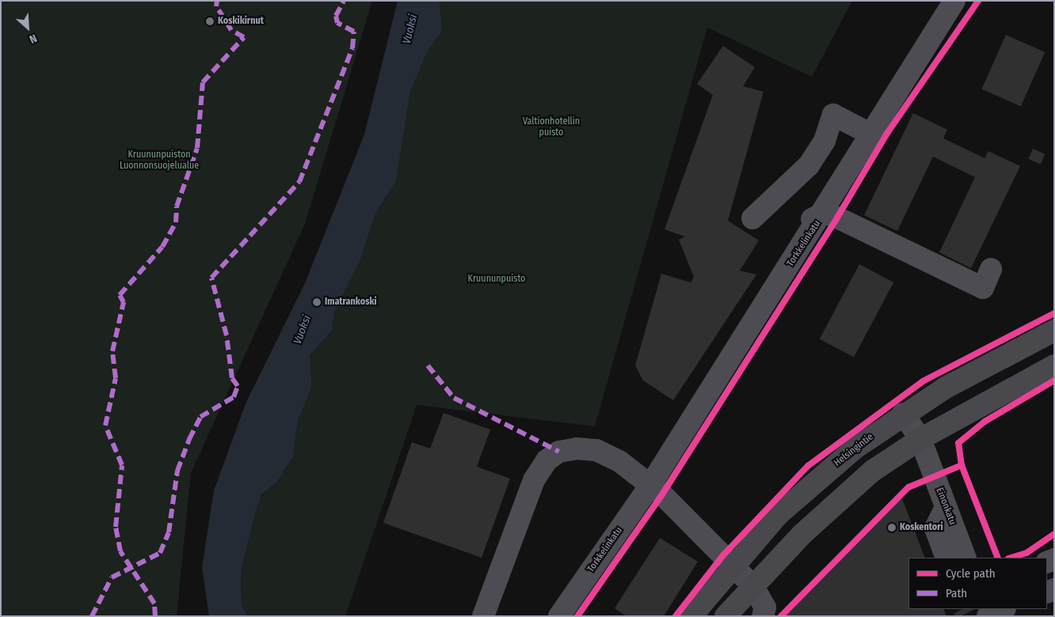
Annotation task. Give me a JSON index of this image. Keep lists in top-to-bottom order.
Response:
{
  "streets": {
    "main road": ["Helsingintie"],
    "street": ["Torkkelinkatu", "Einonkatu"]
  },
  "crossings": [
    ["Helsingintie", "Einonkatu"]
  ],
  "water": ["Vuoksi"],
  "parks": ["Valtionhotellin puisto", "Kruununpuiston Luonnonsuojelualue", "Kruununpuisto"],
  "places": ["Koskikirnut", "Imatrankoski", "Koskentori"],
  "legend": ["Cycle path", "Path"],
  "north": "bottom right"
}
